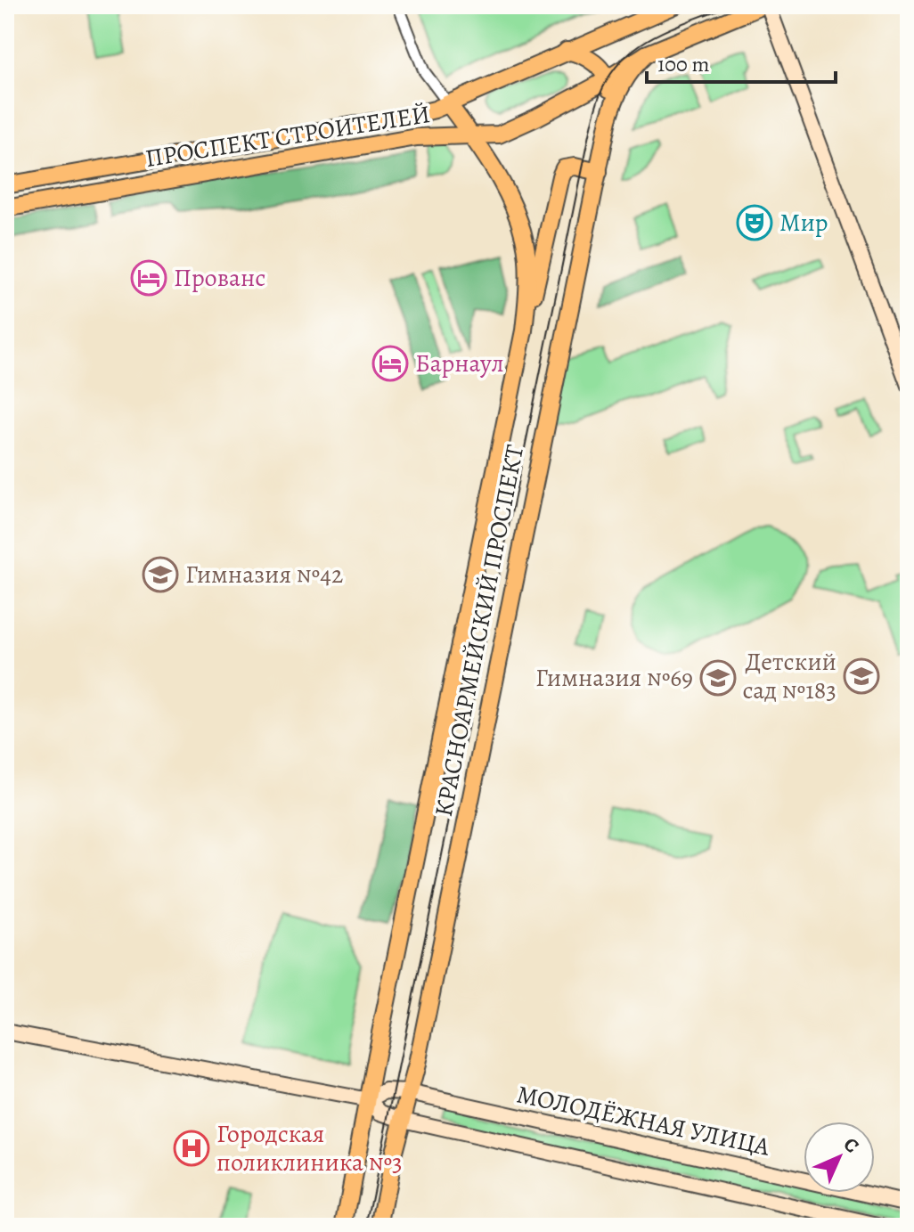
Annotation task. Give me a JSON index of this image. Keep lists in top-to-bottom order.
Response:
{
  "streets": {
    "main road": ["ПРОСПЕКТ СТРОИТЕЛЕЙ", "КРАСНОАРМЕЙСКИЙ ПРОСПЕКТ"],
    "street": ["МОЛОДЁЖНАЯ УЛИЦА"]
  },
  "crossings": [
    ["ПРОСПЕКТ СТРОИТЕЛЕЙ", "КРАСНОАРМЕЙСКИЙ ПРОСПЕКТ"],
    ["КРАСНОАРМЕЙСКИЙ ПРОСПЕКТ", "МОЛОДЁЖНАЯ УЛИЦА"]
  ],
  "places": {
    "theatre": ["Мир"],
    "hotel": ["Прованс", "Барнаул"],
    "school or university": ["Гимназия №42", "Детский сад №183", "Гимназия №69"],
    "hospital": ["Городская поликлиника №3"]
  },
  "scale_bar": "100 m",
  "north": "top right"
}
